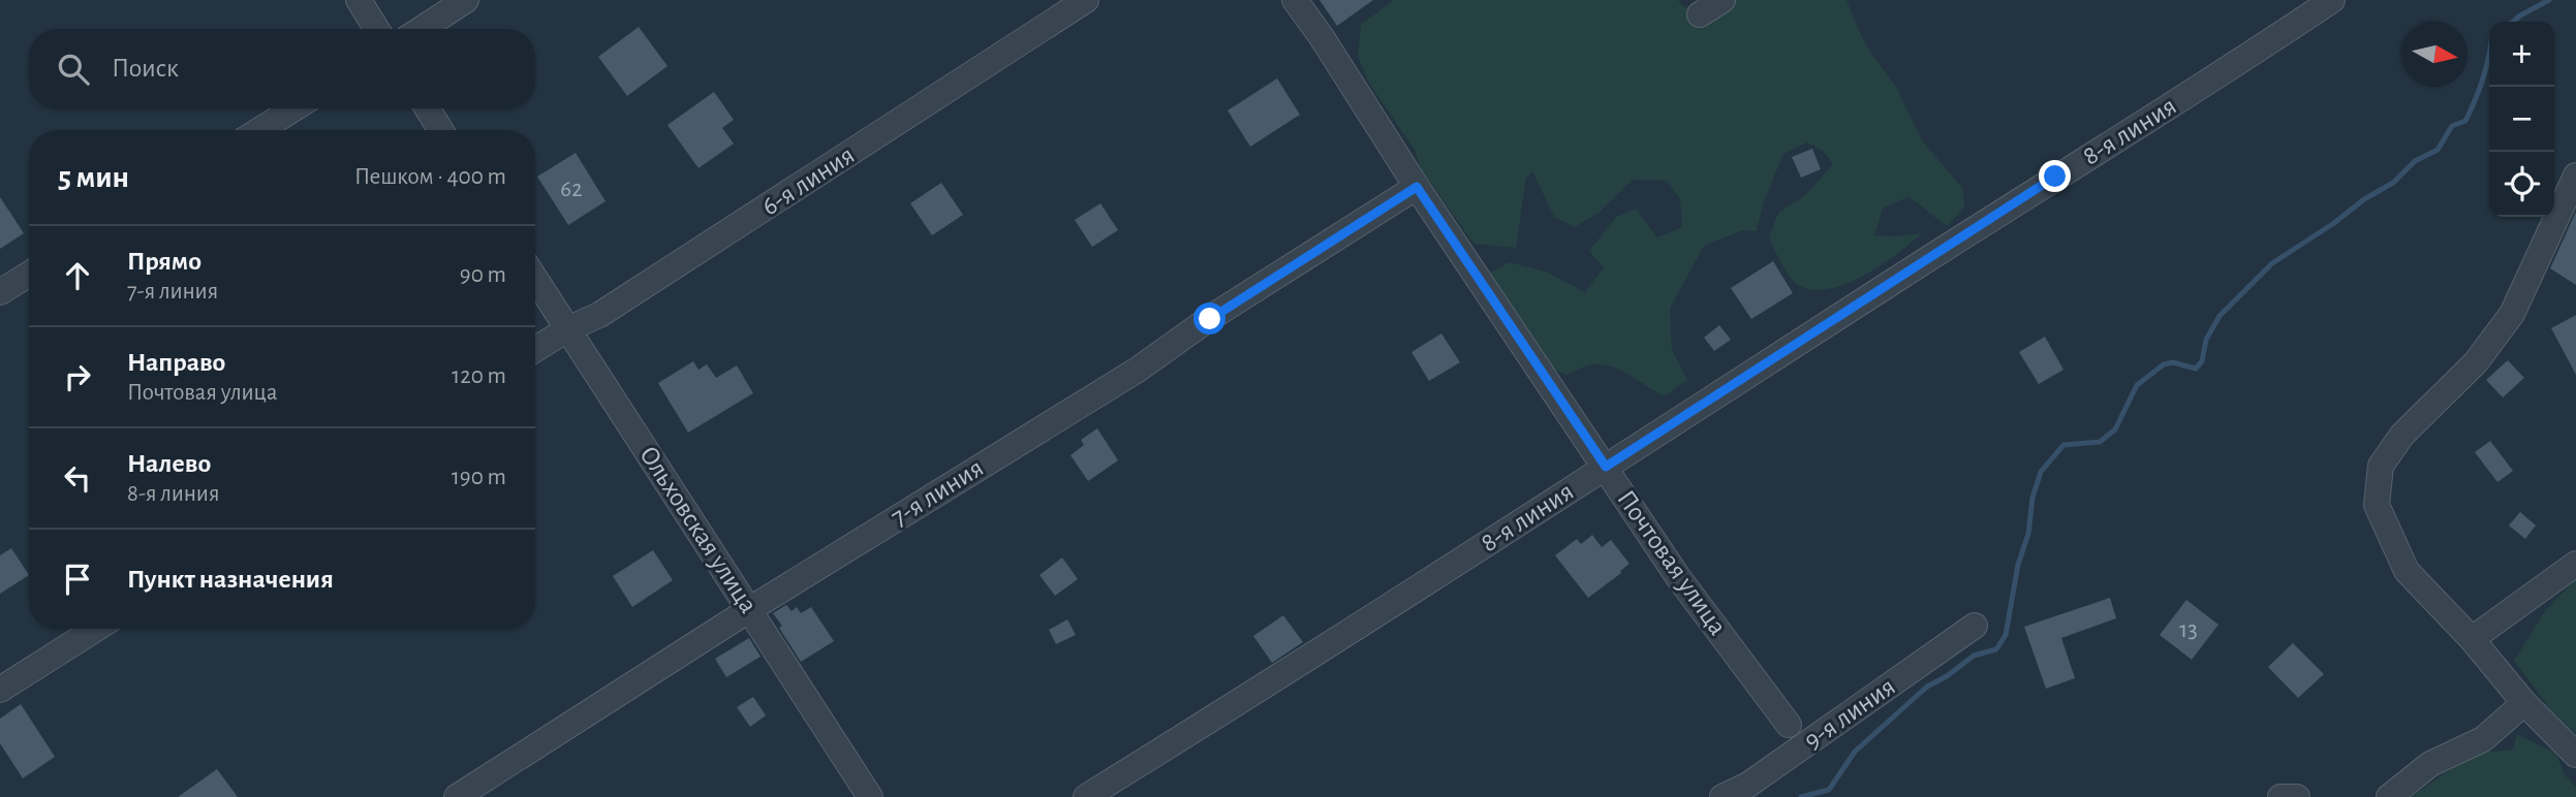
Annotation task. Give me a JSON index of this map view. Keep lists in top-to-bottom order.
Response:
{
  "streets": {
    "street": [
      "8-я линия",
      "6-я линия",
      "7-я линия",
      "Ольховская улица",
      "Почтовая улица",
      "9-я линия"
    ]
  },
  "crossings": [
    ["8-я линия", "Почтовая улица"],
    ["6-я линия", "Ольховская улица"],
    ["7-я линия", "Ольховская улица"],
    ["7-я линия", "Почтовая улица"]
  ],
  "house_numbers": ["62", "13"],
  "north": "right",
  "page": {
    "map_buttons": ["+", "−"],
    "search": "Поиск",
    "heading": ["5 мин", "Пешком · 400 m"],
    "list": [
      ["Прямо", "7-я линия", "90 m"],
      ["Направо", "Почтовая улица", "120 m"],
      ["Налево", "8-я линия", "190 m"],
      "Пункт назначения"
    ]
  }
}
